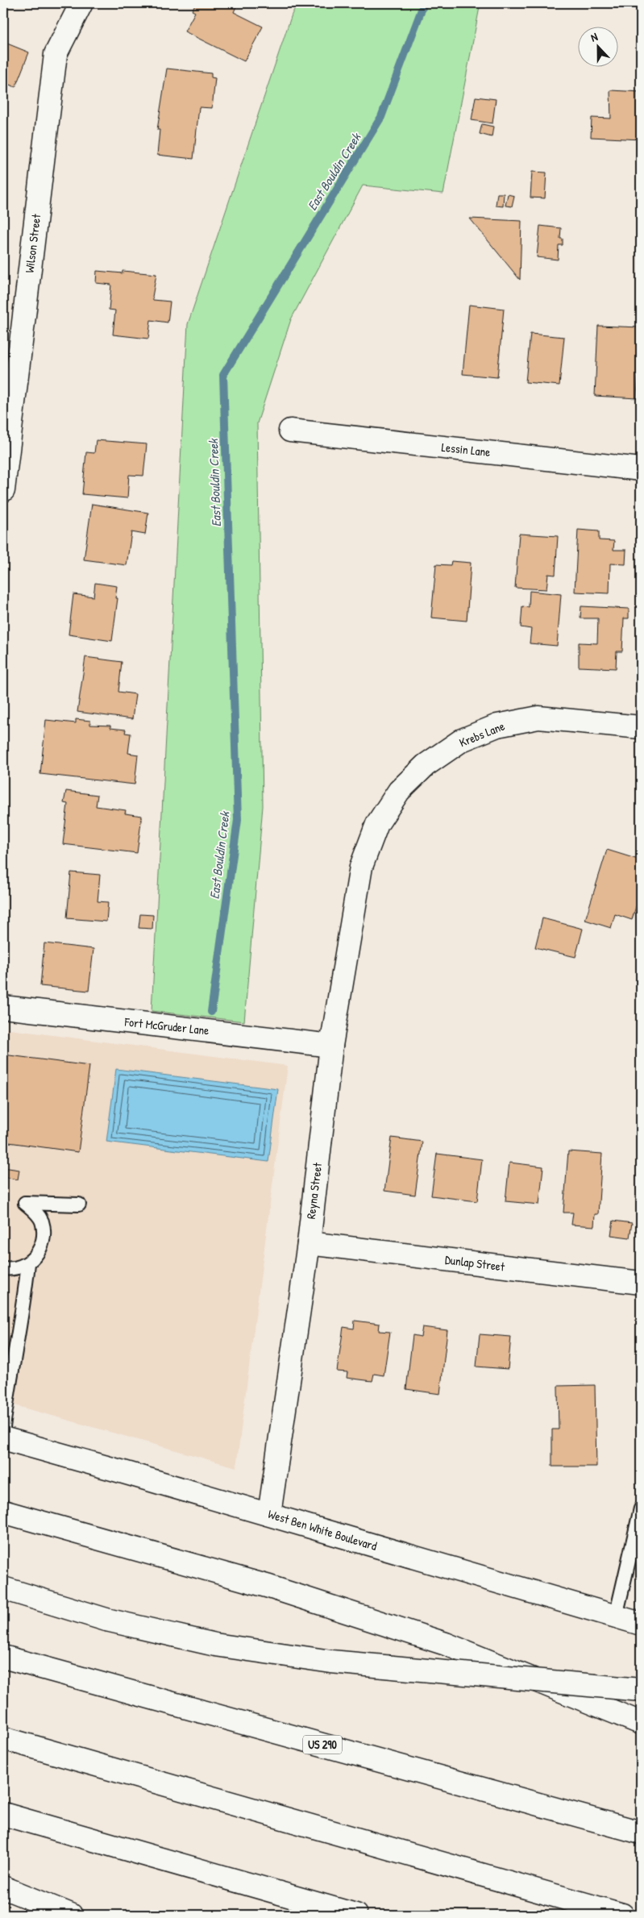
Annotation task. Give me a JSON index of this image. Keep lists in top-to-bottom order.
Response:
{
  "streets": {
    "main road": [
      "Wilson Street",
      "Lessin Lane",
      "Krebs Lane",
      "Fort McGruder Lane",
      "Reyna Street",
      "Dunlap Street",
      "West Ben White Boulevard",
      "US 290"
    ]
  },
  "crossings": [
    ["Krebs Lane", "Reyna Street"],
    ["Fort McGruder Lane", "Reyna Street"],
    ["Reyna Street", "Dunlap Street"],
    ["Reyna Street", "West Ben White Boulevard"]
  ],
  "water": ["East Bouldin Creek"],
  "north": "top"
}
